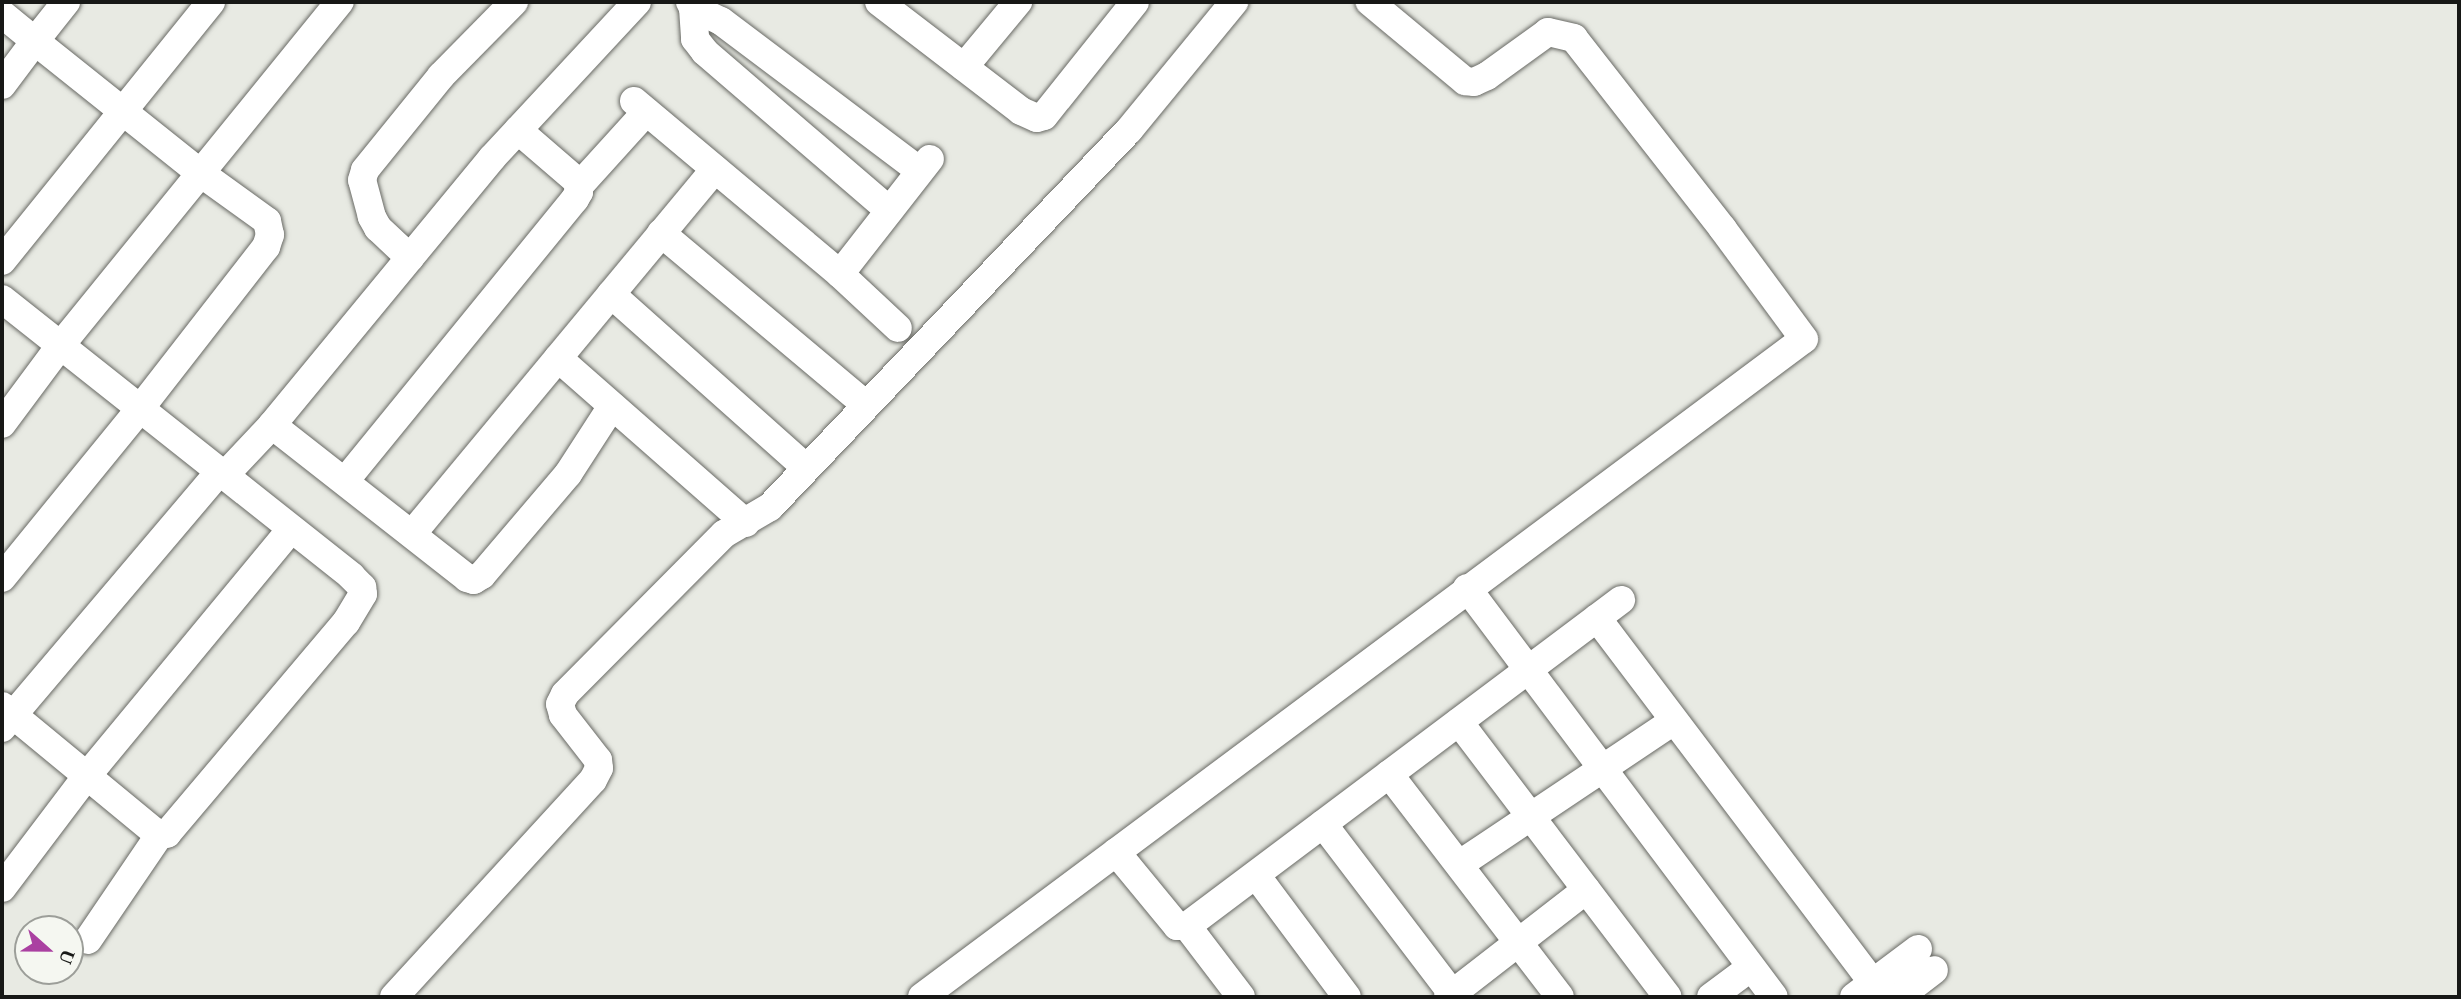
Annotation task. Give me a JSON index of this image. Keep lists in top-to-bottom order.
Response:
{
  "north": "right"
}
